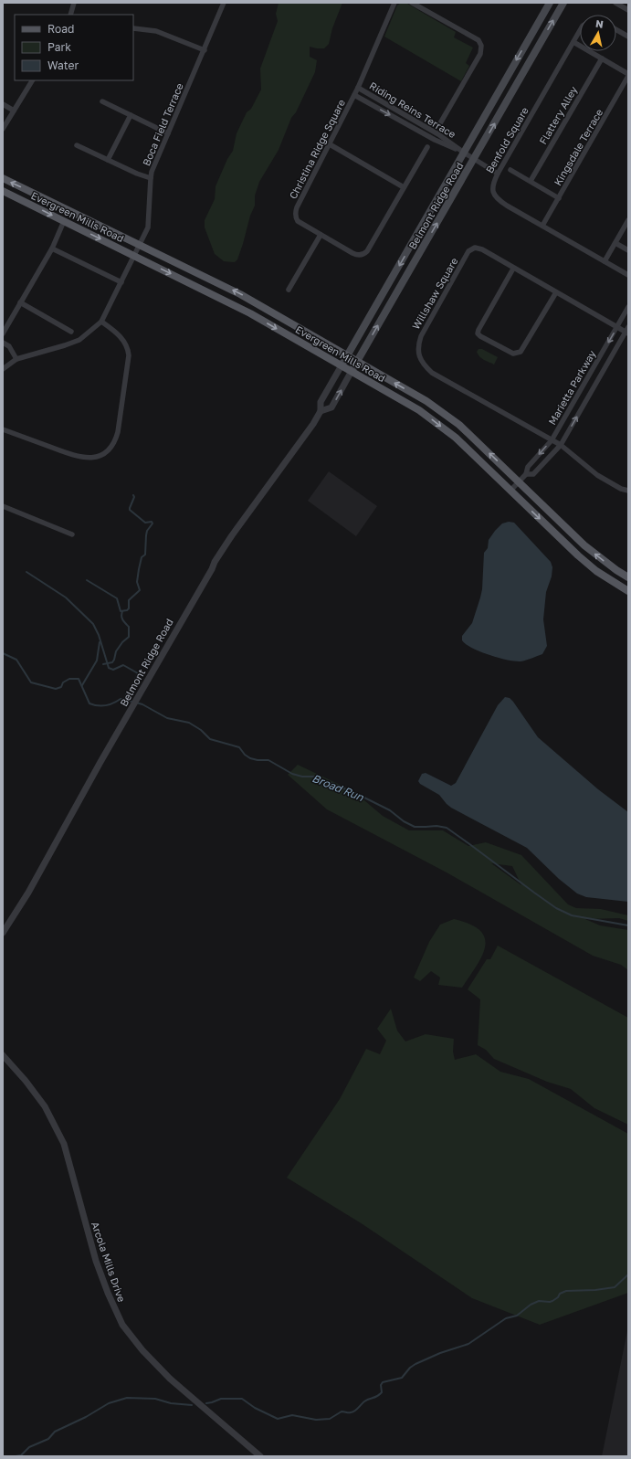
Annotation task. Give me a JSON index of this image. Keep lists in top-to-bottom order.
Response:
{
  "streets": {
    "main road": ["Belmont Ridge Road", "Evergreen Mills Road"],
    "street": [
      "Riding Reins Terrace",
      "Flattery Alley",
      "Boca Field Terrace",
      "Benfold Square",
      "Kingsdale Terrace",
      "Christina Ridge Square",
      "Willshaw Square",
      "Marietta Parkway",
      "Arcola Mills Drive"
    ]
  },
  "crossings": [
    ["Riding Reins Terrace", "Christina Ridge Square"],
    ["Riding Reins Terrace", "Belmont Ridge Road"],
    ["Boca Field Terrace", "Evergreen Mills Road"],
    ["Benfold Square", "Kingsdale Terrace"],
    ["Belmont Ridge Road", "Evergreen Mills Road"],
    ["Evergreen Mills Road", "Marietta Parkway"],
    ["Willshaw Square", "Marietta Parkway"]
  ],
  "water": ["Broad Run"],
  "legend": ["Road", "Park", "Water"],
  "north": "top"
}
